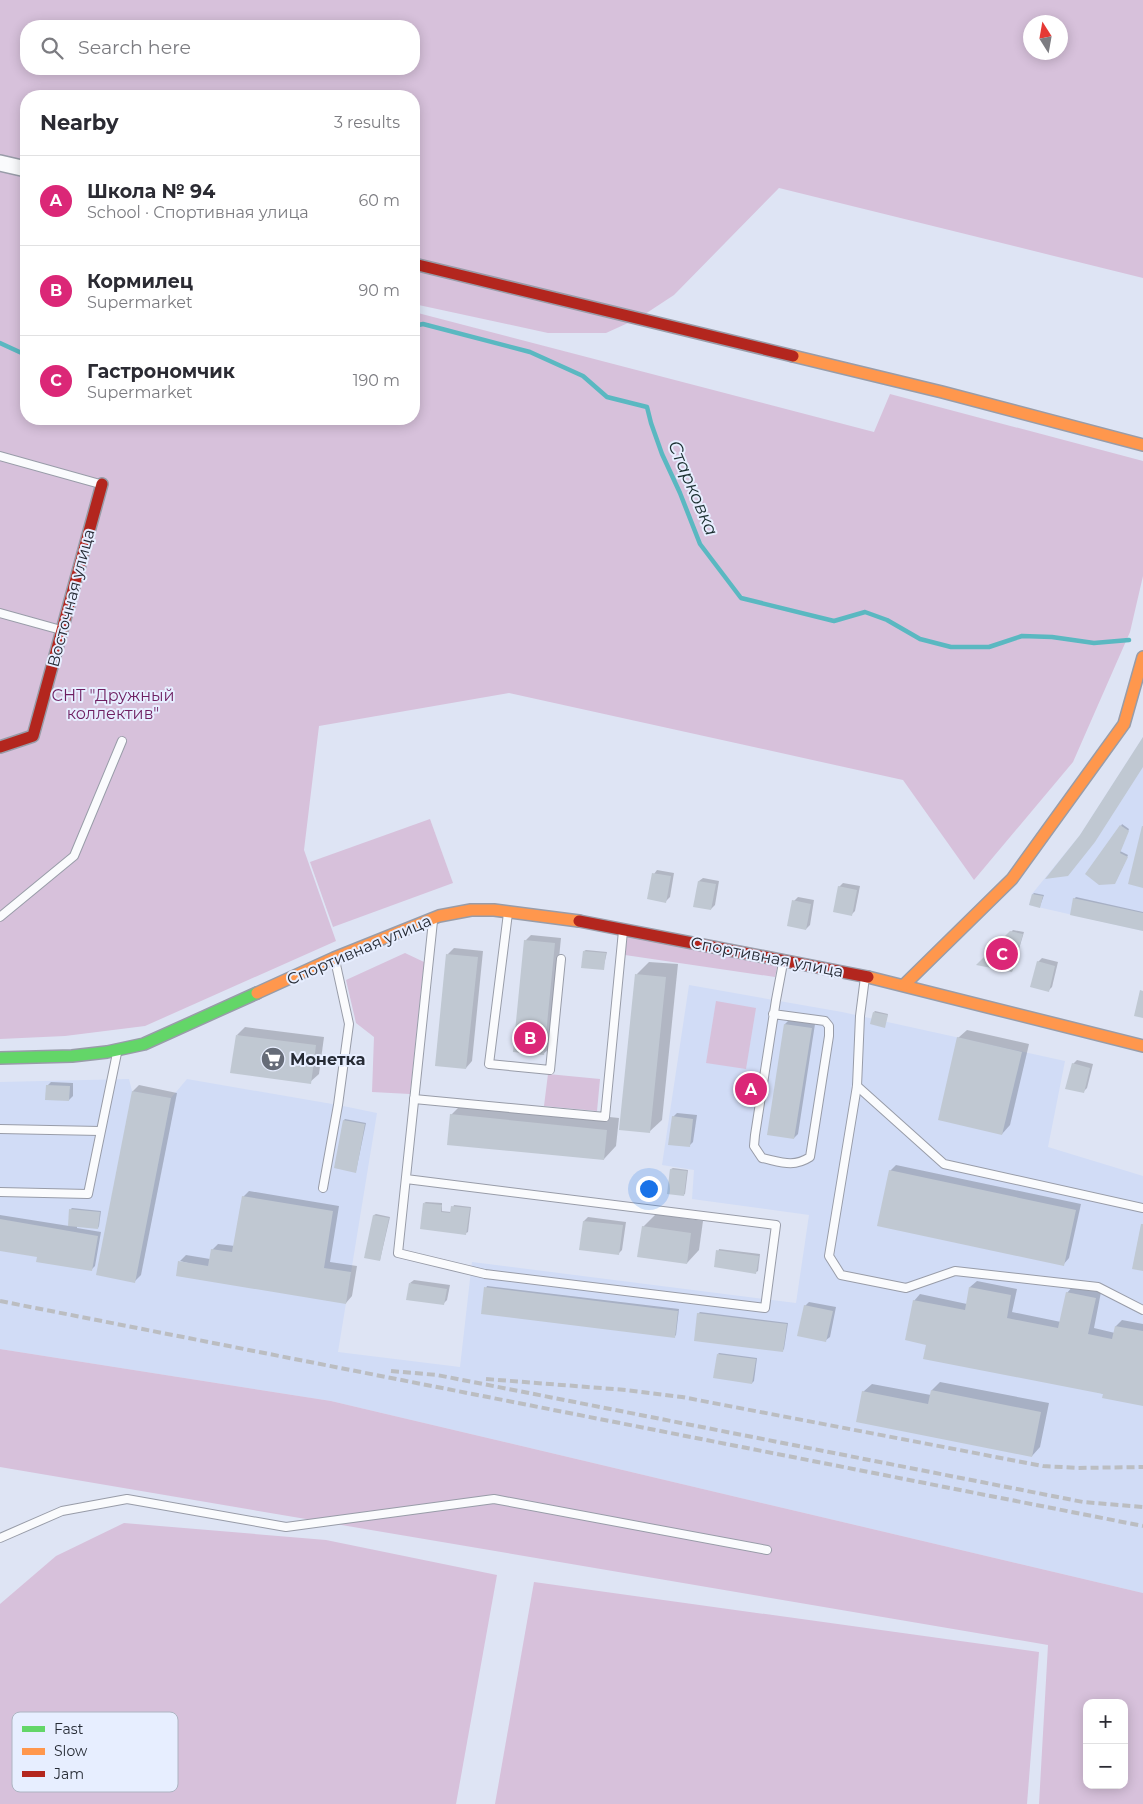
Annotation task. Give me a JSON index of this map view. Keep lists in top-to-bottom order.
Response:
{
  "streets": {
    "street": ["Восточная улица", "Спортивная улица"]
  },
  "water": ["Старковка"],
  "parks": ["СНТ \"Дружный коллектив\""],
  "places": {
    "supermarket": ["Монетка"]
  },
  "legend": ["Fast", "Slow", "Jam"],
  "north": "top",
  "page": {
    "search": "Search here",
    "heading": ["Nearby", "3 results"],
    "list": [
      {
        "mark": "A",
        "name": "Школа № 94",
        "note": "School · Спортивная улица",
        "value": "60 m"
      },
      {
        "mark": "B",
        "name": "Кормилец",
        "note": "Supermarket",
        "value": "90 m"
      },
      {
        "mark": "C",
        "name": "Гастрономчик",
        "note": "Supermarket",
        "value": "190 m"
      }
    ],
    "pins": ["C", "B", "A"],
    "map_buttons": ["+", "−"]
  }
}
